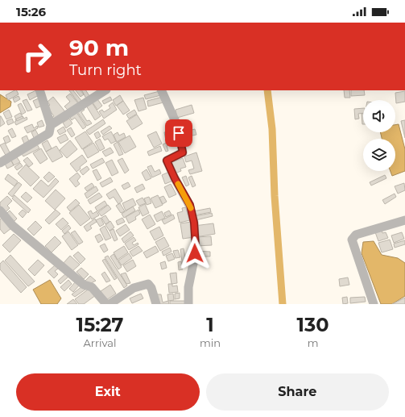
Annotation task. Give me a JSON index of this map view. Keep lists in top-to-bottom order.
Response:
{
  "page": {
    "status": "15:26",
    "turn": ["90 m", "Turn right"],
    "eta": [
      "15:27",
      "Arrival",
      "1",
      "min",
      "130",
      "m"
    ],
    "buttons": ["Exit", "Share"]
  }
}
